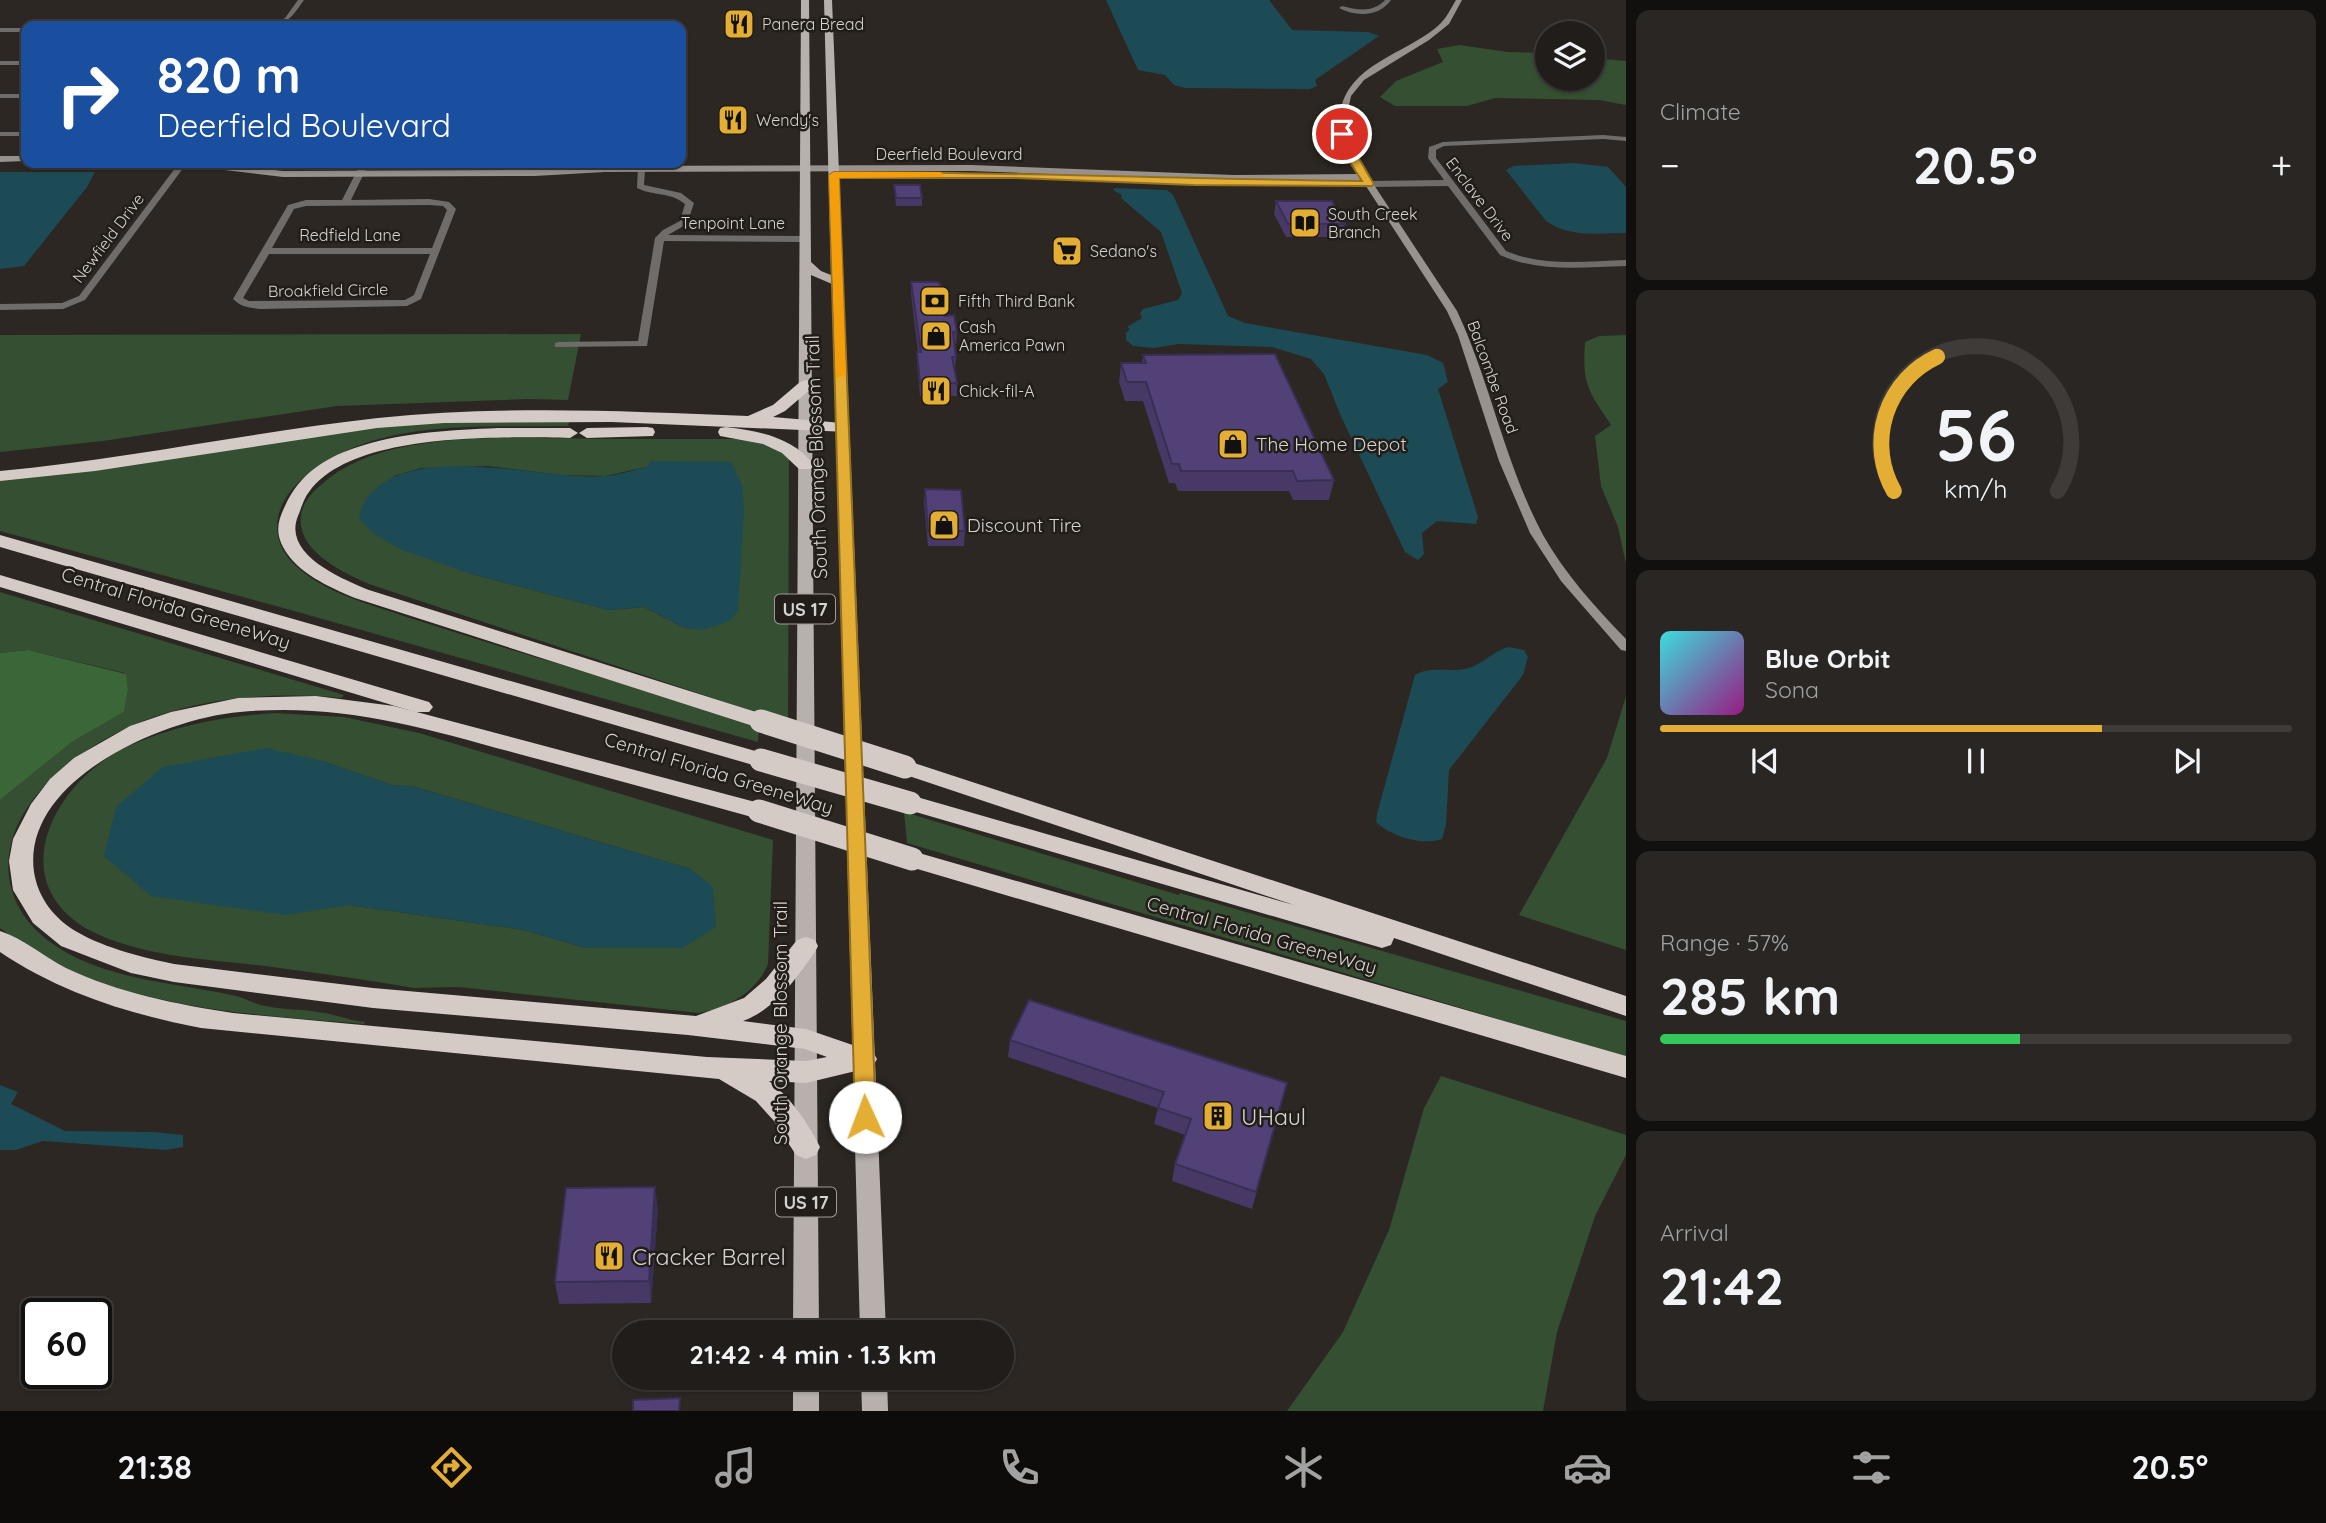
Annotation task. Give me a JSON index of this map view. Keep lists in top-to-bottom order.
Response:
{
  "streets": {
    "highway": ["Central Florida GreeneWay"],
    "main road": ["South Orange Blossom Trail", "US 17"],
    "street": [
      "Deerfield Boulevard",
      "Enclave Drive",
      "Tenpoint Lane",
      "Redfield Lane",
      "Newfield Drive",
      "Broakfield Circle",
      "Balcombe Road"
    ]
  },
  "crossings": [
    ["Deerfield Boulevard", "Balcombe Road"],
    ["Deerfield Boulevard", "South Orange Blossom Trail"],
    ["Tenpoint Lane", "South Orange Blossom Trail"],
    ["Redfield Lane", "Broakfield Circle"]
  ],
  "places": {
    "restaurant": [
      "Panera Bread",
      "Wendy's",
      "Chick-fil-A",
      "Cracker Barrel"
    ],
    "library": ["South Creek Branch"],
    "supermarket": ["Sedano's"],
    "bank": ["Fifth Third Bank"],
    "shop": ["Cash America Pawn", "The Home Depot", "Discount Tire"],
    "building": ["UHaul"]
  },
  "page": {
    "tile": [
      "Climate",
      ["Range · 57%", "285 km"],
      ["Arrival", "21:42"]
    ],
    "turn": ["820 m", "Deerfield Boulevard"],
    "heat": ["−", "20.5°", "+"],
    "song": ["Blue Orbit", "Sona"],
    "limit": "60",
    "trip": "21:42 · 4 min · 1.3 km",
    "tabs": ["21:38", "20.5°"],
    "gauge": ["56", "km/h"]
  }
}
